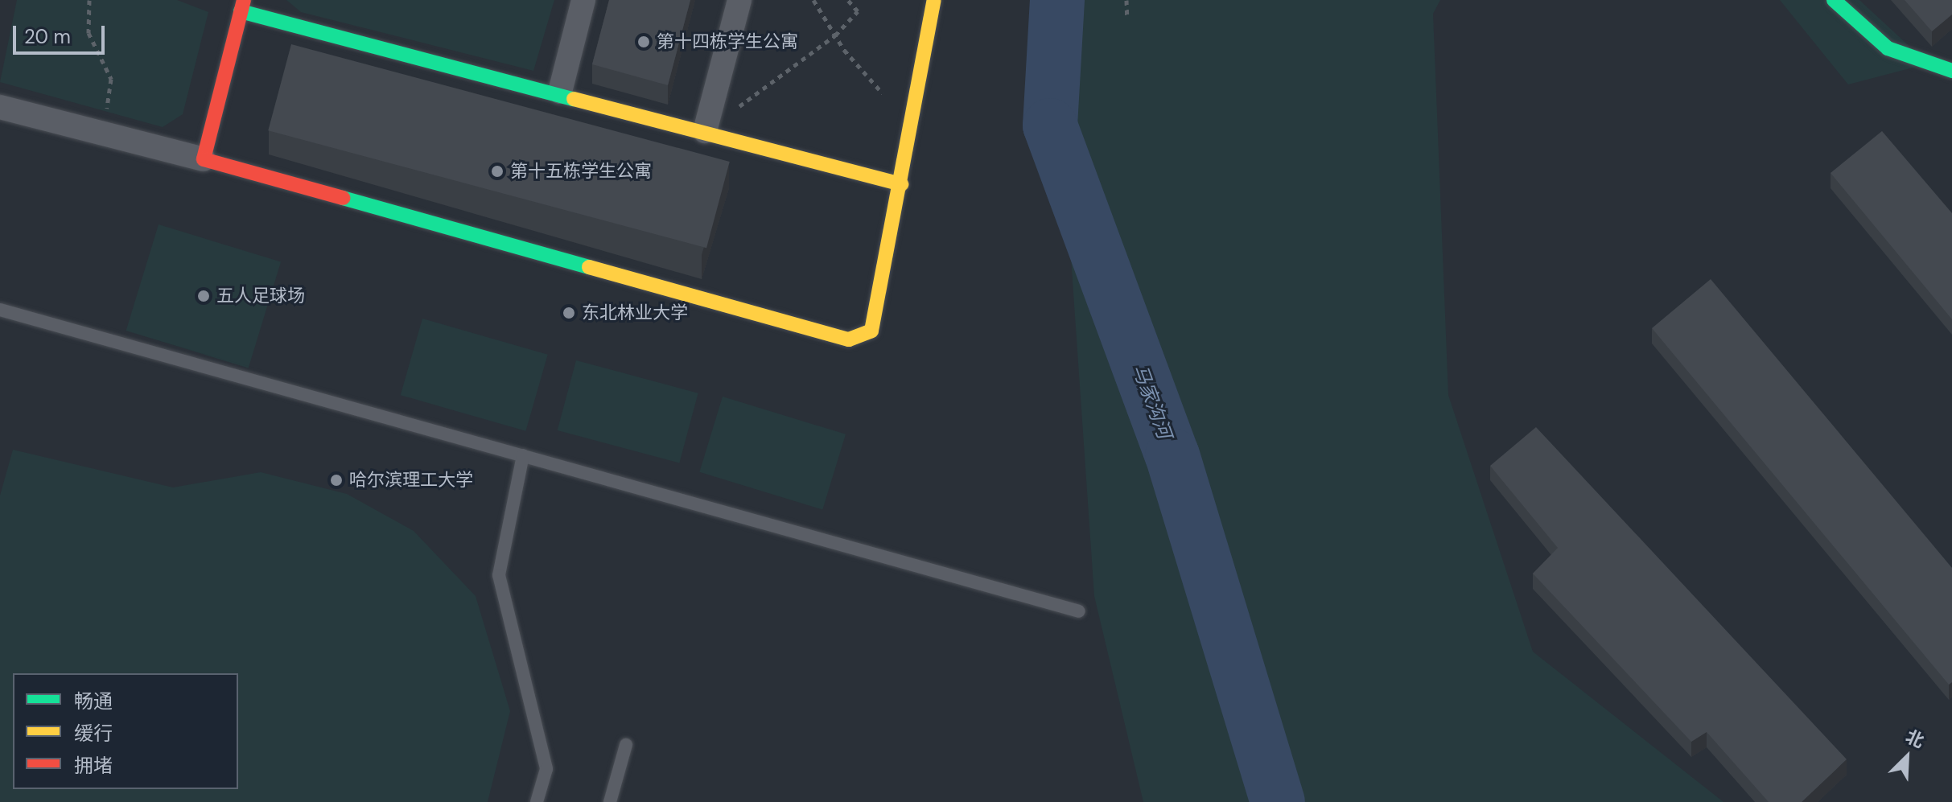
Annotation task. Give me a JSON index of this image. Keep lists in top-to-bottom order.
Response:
{
  "water": ["马家沟河"],
  "places": [
    "第十四栋学生公寓",
    "第十五栋学生公寓",
    "五人足球场",
    "东北林业大学",
    "哈尔滨理工大学"
  ],
  "legend": ["畅通", "缓行", "拥堵"],
  "scale_bar": "20 m",
  "north": "top right"
}
